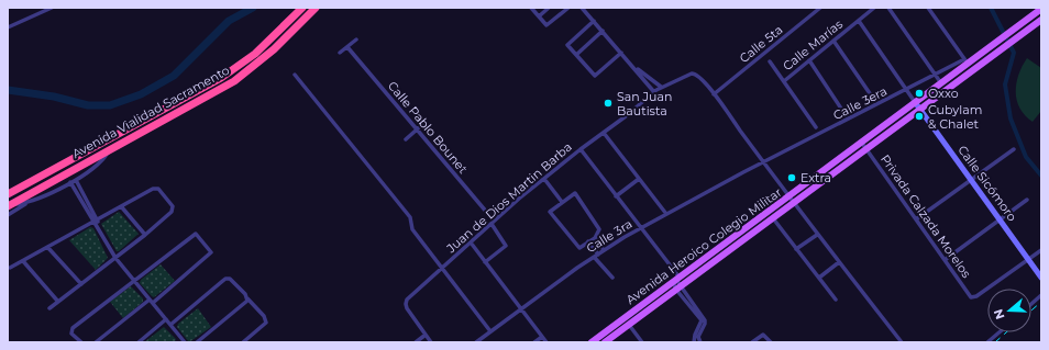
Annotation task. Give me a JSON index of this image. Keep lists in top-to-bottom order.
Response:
{
  "streets": {
    "highway": ["Avenida Vialidad Sacramento"],
    "main road": ["Avenida Heroico Colegio Militar"],
    "street": [
      "Calle 5ta",
      "Calle Marías",
      "Calle 3era",
      "Calle Pablo Bounet",
      "Calle Sicómoro",
      "Juan de Dios Martin Barba",
      "Privada Calzada Morelos",
      "Calle 3ra"
    ]
  },
  "crossings": [
    ["Calle 5ta", "Juan de Dios Martin Barba"],
    ["Calle 3era", "Calle 3ra"],
    ["Calle 3era", "Avenida Heroico Colegio Militar"],
    ["Calle Pablo Bounet", "Juan de Dios Martin Barba"],
    ["Calle Sicómoro", "Privada Calzada Morelos"],
    ["Calle Sicómoro", "Avenida Heroico Colegio Militar"],
    ["Privada Calzada Morelos", "Avenida Heroico Colegio Militar"]
  ],
  "places": [
    "Oxxo",
    "San Juan Bautista",
    "Cubylam & Chalet",
    "Extra"
  ],
  "north": "left"
}
